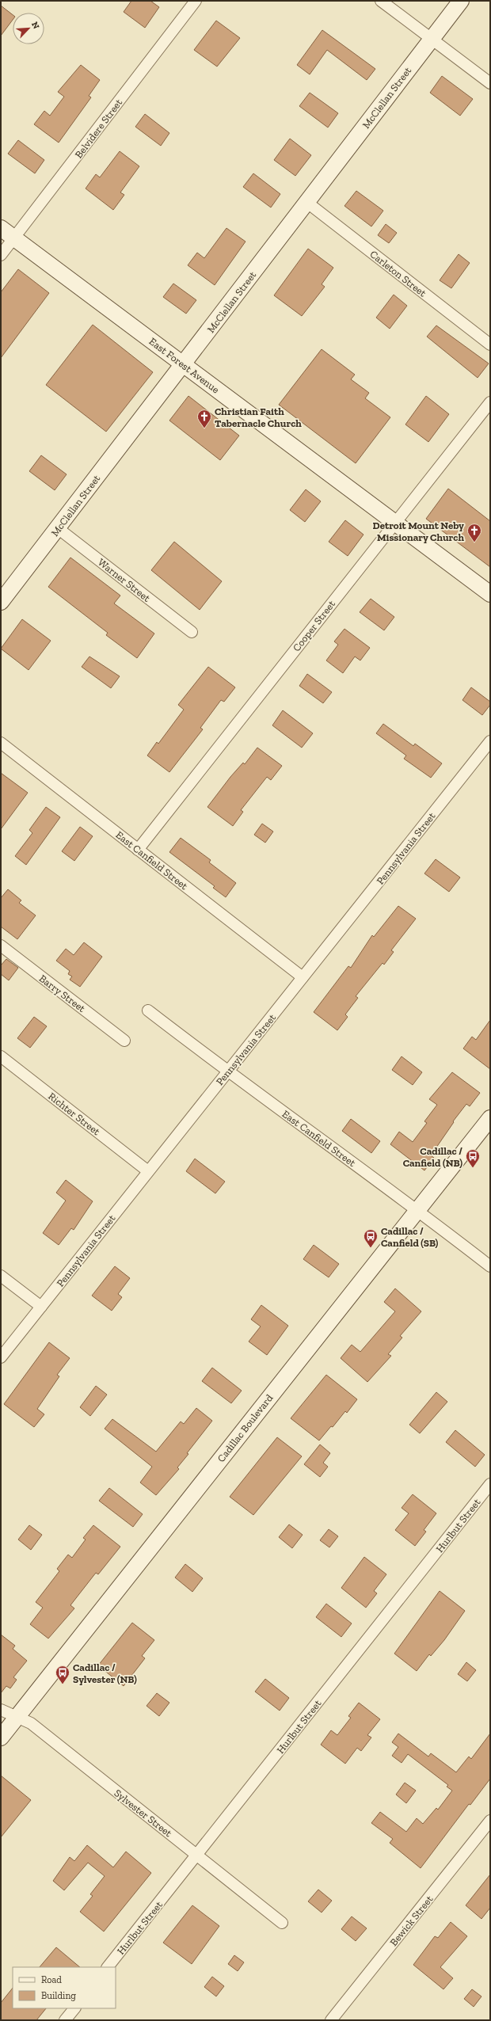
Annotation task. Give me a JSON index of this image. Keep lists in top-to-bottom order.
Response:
{
  "streets": {
    "street": [
      "McClellan Street",
      "Belvidere Street",
      "Carleton Street",
      "East Forest Avenue",
      "Warner Street",
      "Cooper Street",
      "Pennsylvania Street",
      "East Canfield Street",
      "Barry Street",
      "Richter Street",
      "Cadillac Boulevard",
      "Hurlbut Street",
      "Sylvester Street",
      "Bewick Street"
    ]
  },
  "crossings": [
    ["McClellan Street", "Carleton Street"],
    ["McClellan Street", "East Forest Avenue"],
    ["McClellan Street", "Warner Street"],
    ["Belvidere Street", "East Forest Avenue"],
    ["East Forest Avenue", "Cooper Street"],
    ["Cooper Street", "East Canfield Street"],
    ["Pennsylvania Street", "East Canfield Street"],
    ["Pennsylvania Street", "Richter Street"],
    ["East Canfield Street", "Cadillac Boulevard"],
    ["Cadillac Boulevard", "Sylvester Street"],
    ["Hurlbut Street", "Sylvester Street"]
  ],
  "places": {
    "church": ["Christian Faith Tabernacle Church", "Detroit Mount Neby Missionary Church"],
    "bus stop": ["Cadillac / Canfield (NB)", "Cadillac / Canfield (SB)", "Cadillac / Sylvester (NB)"]
  },
  "legend": ["Road", "Building"],
  "north": "top right"
}
